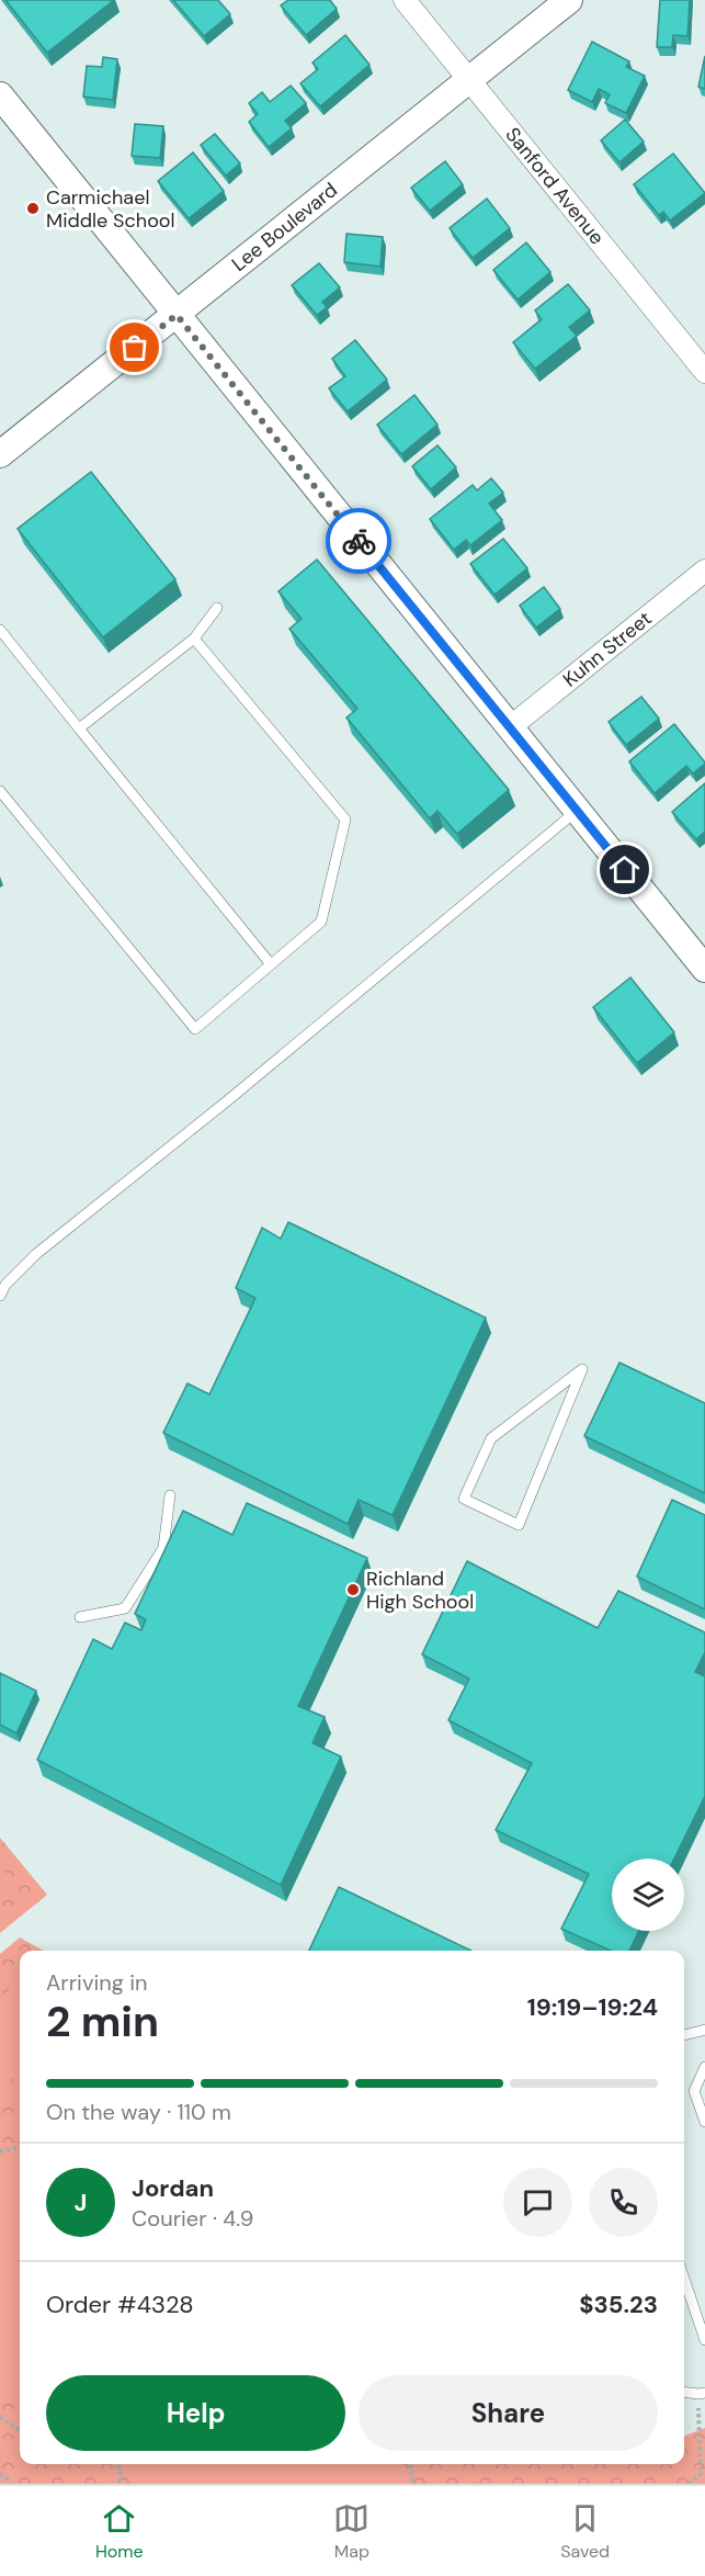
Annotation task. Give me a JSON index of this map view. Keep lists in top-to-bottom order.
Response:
{
  "streets": {
    "street": ["Sanford Avenue", "Lee Boulevard", "Kuhn Street"]
  },
  "crossings": [
    ["Sanford Avenue", "Lee Boulevard"]
  ],
  "places": ["Carmichael Middle School", "Richland High School"],
  "page": {
    "heading": ["2 min", "Arriving in", "19:19–19:24"],
    "panel": [
      "Jordan",
      "Courier · 4.9",
      "Order #4328",
      "$35.23"
    ],
    "bar": "On the way · 110 m",
    "round": "J",
    "buttons": ["Help", "Share"],
    "tabs": ["Home", "Map", "Saved"]
  }
}
